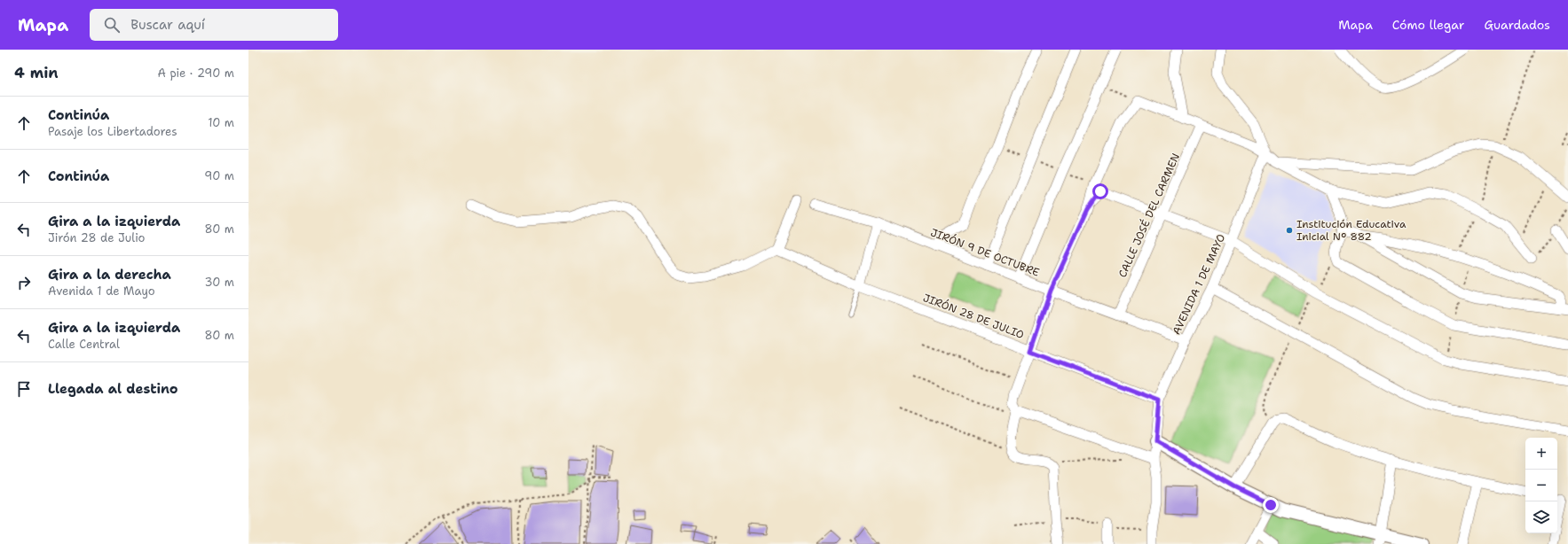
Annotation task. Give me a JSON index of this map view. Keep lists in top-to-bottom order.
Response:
{
  "streets": {
    "street": [
      "CALLE JOSÉ DEL CARMEN",
      "JIRÓN 9 DE OCTUBRE",
      "AVENIDA 1 DE MAYO",
      "JIRÓN 28 DE JULIO"
    ]
  },
  "crossings": [
    ["CALLE JOSÉ DEL CARMEN", "JIRÓN 9 DE OCTUBRE"],
    ["JIRÓN 9 DE OCTUBRE", "AVENIDA 1 DE MAYO"],
    ["AVENIDA 1 DE MAYO", "JIRÓN 28 DE JULIO"]
  ],
  "places": ["Institución Educativa Inicial Nº 882"],
  "page": {
    "header": "Mapa",
    "search": "Buscar aquí",
    "nav": ["Mapa", "Cómo llegar", "Guardados"],
    "heading": ["4 min", "A pie · 290 m"],
    "list": [
      ["Continúa", "Pasaje los Libertadores", "10 m"],
      ["Continúa", "90 m"],
      ["Gira a la izquierda", "Jirón 28 de Julio", "80 m"],
      ["Gira a la derecha", "Avenida 1 de Mayo", "30 m"],
      ["Gira a la izquierda", "Calle Central", "80 m"],
      "Llegada al destino"
    ],
    "map_buttons": ["+", "−"]
  }
}
